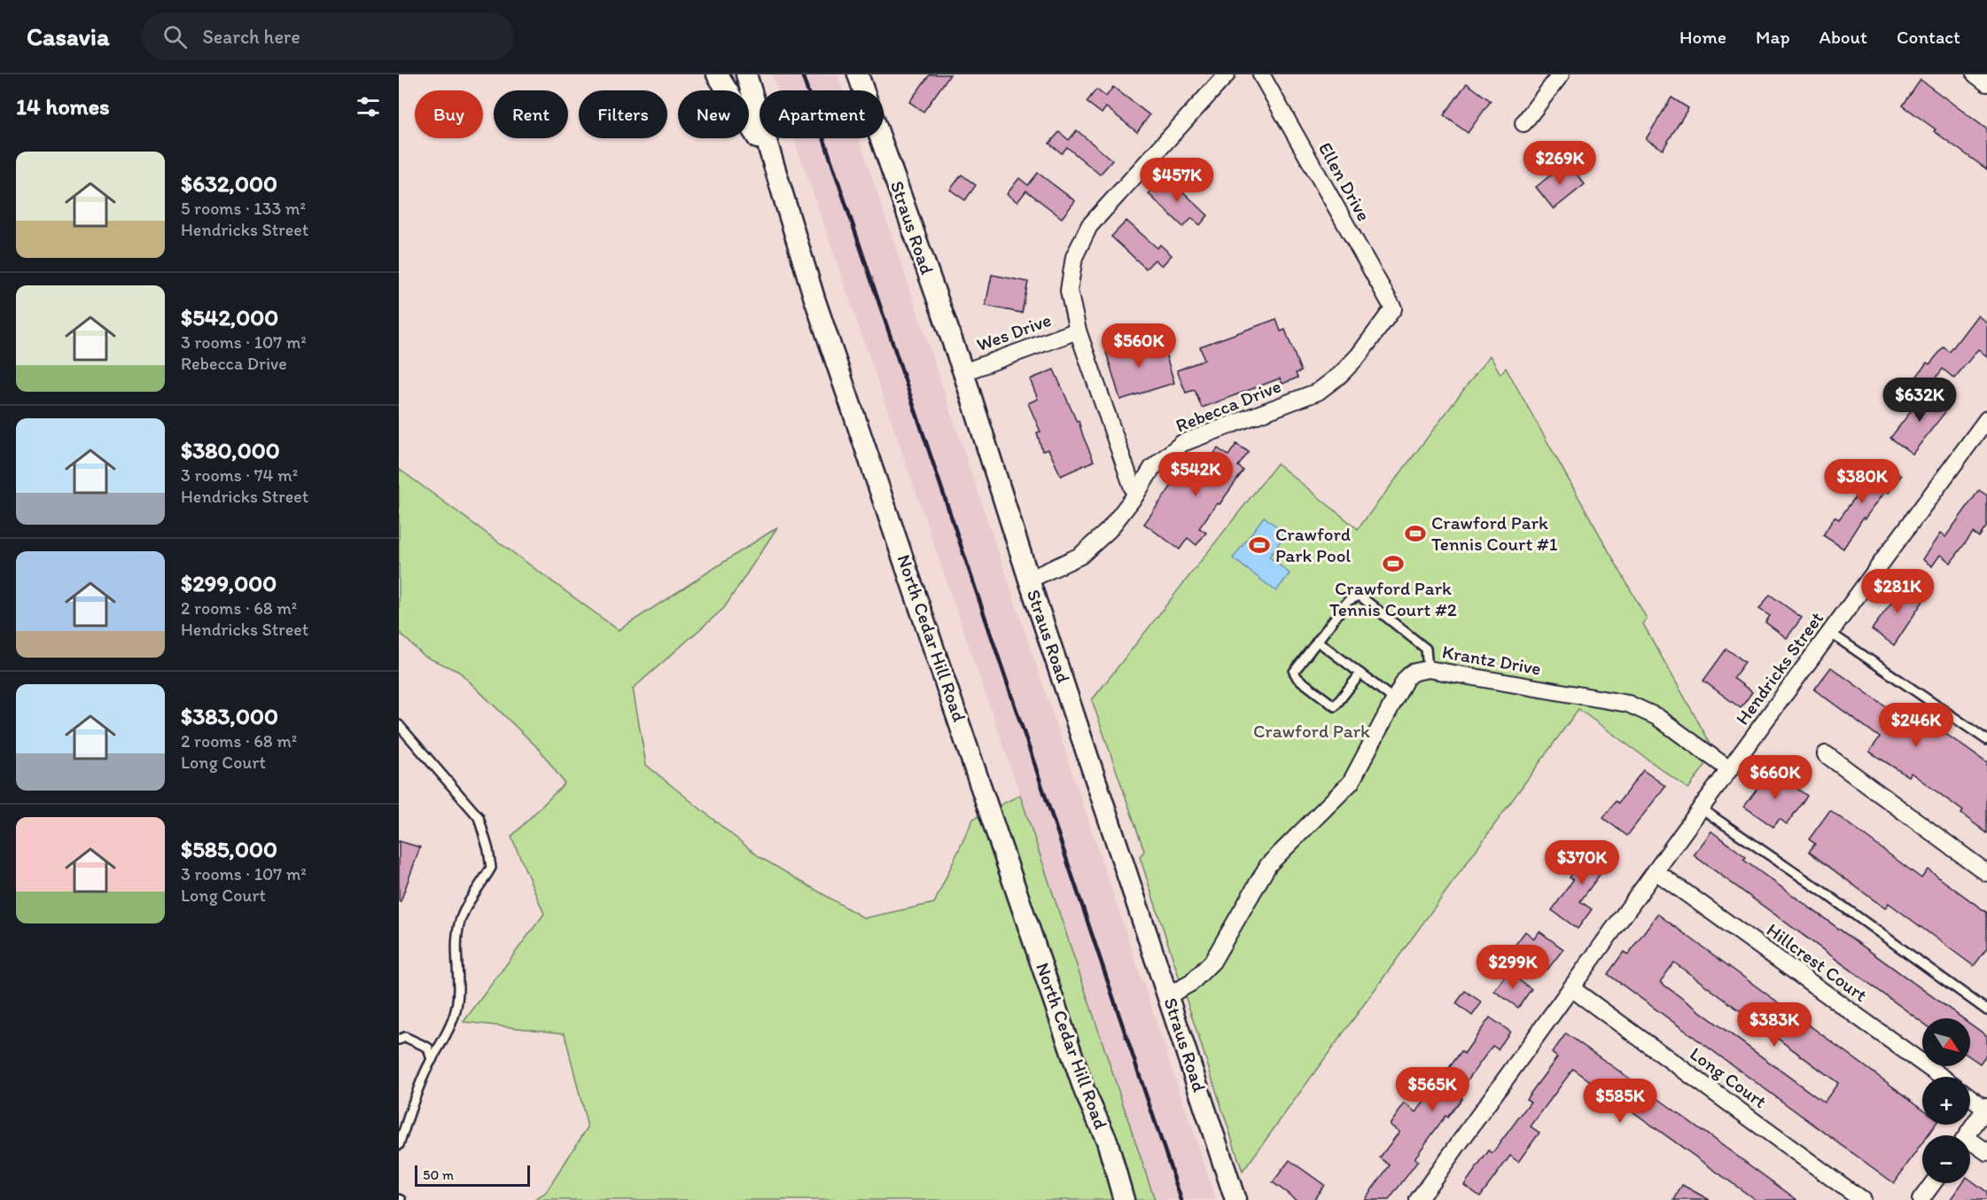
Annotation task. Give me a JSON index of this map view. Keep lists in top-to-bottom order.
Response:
{
  "streets": {
    "street": [
      "Ellen Drive",
      "Straus Road",
      "Wes Drive",
      "Rebecca Drive",
      "North Cedar Hill Road",
      "Krantz Drive",
      "Hendricks Street",
      "Hillcrest Court",
      "Long Court"
    ]
  },
  "crossings": [
    ["Ellen Drive", "Rebecca Drive"],
    ["Straus Road", "Wes Drive"],
    ["Straus Road", "Rebecca Drive"],
    ["Straus Road", "Krantz Drive"],
    ["Krantz Drive", "Hendricks Street"],
    ["Hendricks Street", "Hillcrest Court"],
    ["Hendricks Street", "Long Court"]
  ],
  "parks": ["Crawford Park"],
  "places": {
    "sports": ["Crawford Park Tennis Court #1", "Crawford Park Pool", "Crawford Park Tennis Court #2"]
  },
  "scale_bar": "50 m",
  "north": "bottom right",
  "page": {
    "header": "Casavia",
    "search": "Search here",
    "nav": [
      "Home",
      "Map",
      "About",
      "Contact"
    ],
    "heading": "14 homes",
    "chip": [
      "Buy",
      "Rent",
      "Filters",
      "New",
      "Apartment"
    ],
    "list": [
      {
        "name": "$632,000",
        "note": "5 rooms · 133 m² · Hendricks Street"
      },
      {
        "name": "$542,000",
        "note": "3 rooms · 107 m² · Rebecca Drive"
      },
      {
        "name": "$380,000",
        "note": "3 rooms · 74 m² · Hendricks Street"
      },
      {
        "name": "$299,000",
        "note": "2 rooms · 68 m² · Hendricks Street"
      },
      {
        "name": "$383,000",
        "note": "2 rooms · 68 m² · Long Court"
      },
      {
        "name": "$585,000",
        "note": "3 rooms · 107 m² · Long Court"
      }
    ],
    "price": [
      "$269K",
      "$457K",
      "$560K",
      "$632K",
      "$542K",
      "$380K",
      "$281K",
      "$246K",
      "$660K",
      "$370K",
      "$299K",
      "$383K",
      "$565K",
      "$585K"
    ],
    "map_buttons": ["+", "−"],
    "scale": "50 m"
  }
}
